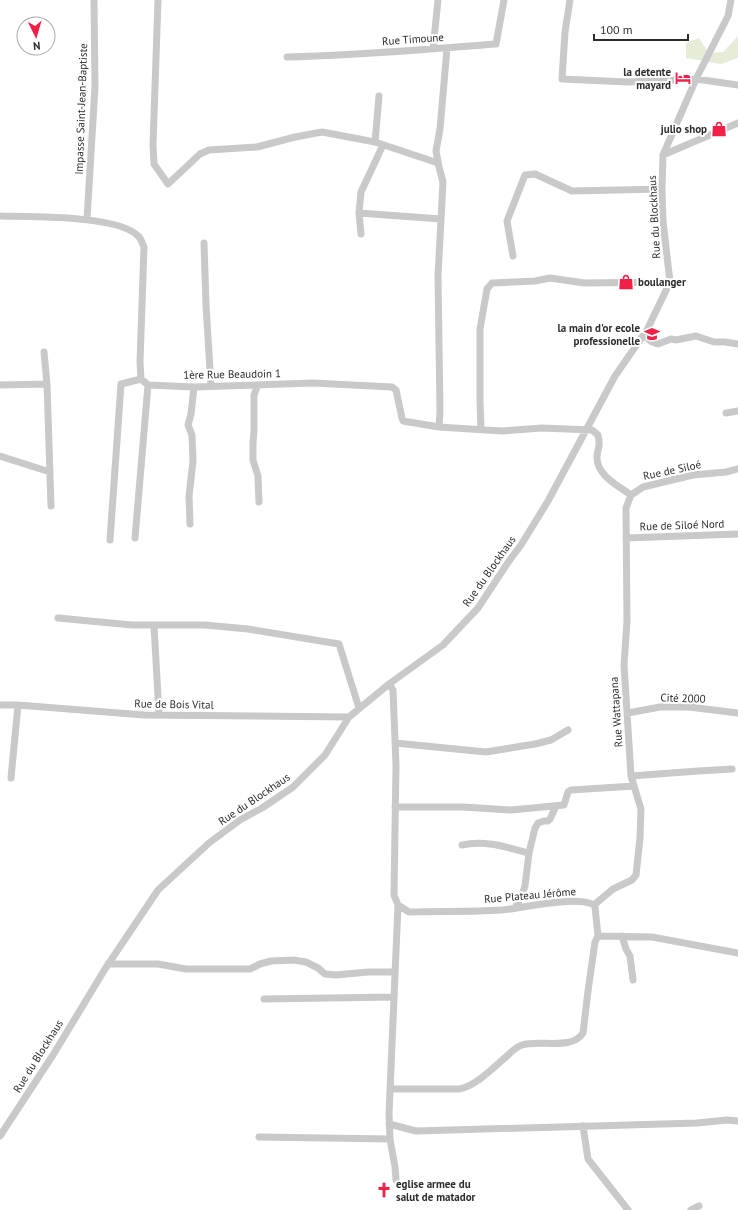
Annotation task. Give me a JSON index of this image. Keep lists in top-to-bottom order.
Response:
{
  "streets": {
    "street": [
      "Rue Timoune",
      "Impasse Saint-Jean-Baptiste",
      "Rue du Blockhaus",
      "1ère Rue Beaudoin 1",
      "Rue de Siloé",
      "Rue de Siloé Nord",
      "Cité 2000",
      "Rue de Bois Vital",
      "Rue Wattapana",
      "Rue Plateau Jérôme"
    ]
  },
  "crossings": [
    ["Rue du Blockhaus", "1ère Rue Beaudoin 1"],
    ["Rue du Blockhaus", "Rue de Bois Vital"],
    ["Rue de Siloé", "Rue Wattapana"],
    ["Rue de Siloé Nord", "Rue Wattapana"],
    ["Cité 2000", "Rue Wattapana"],
    ["Rue Wattapana", "Rue Plateau Jérôme"]
  ],
  "places": {
    "hotel": ["la detente mayard"],
    "shop": ["julio shop", "boulanger"],
    "school or university": ["la main d'or ecole professionelle"],
    "church": ["eglise armee du salut de matador"]
  },
  "scale_bar": "100 m",
  "north": "bottom"
}
